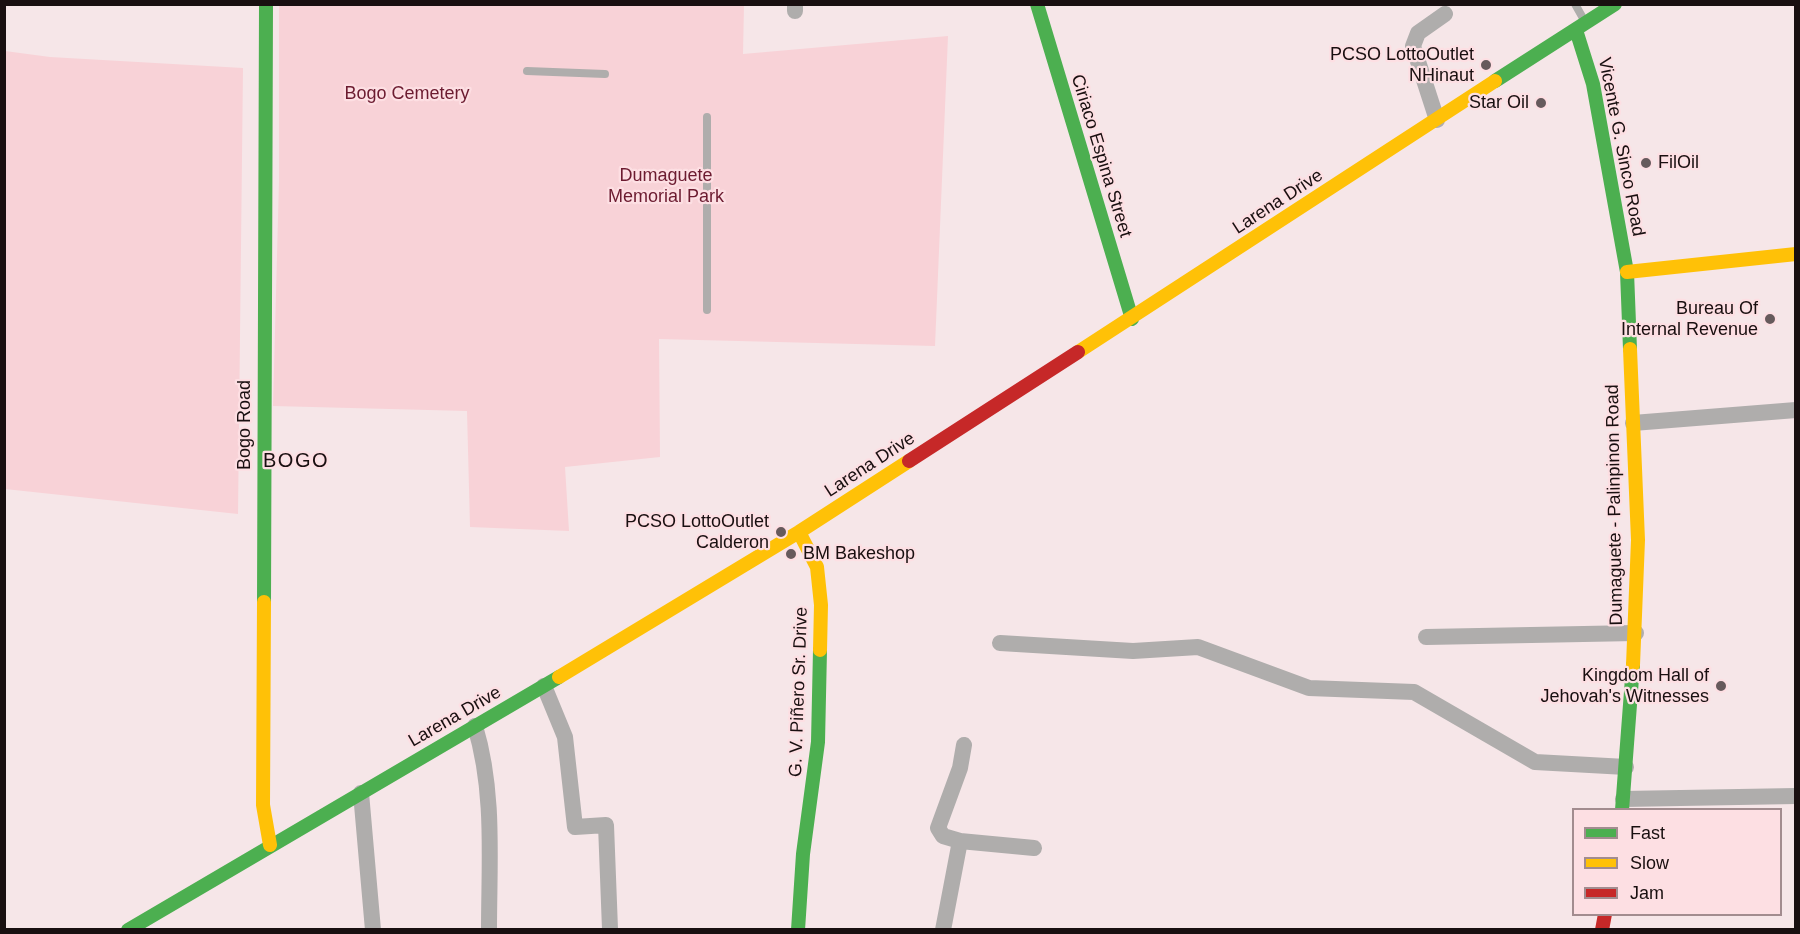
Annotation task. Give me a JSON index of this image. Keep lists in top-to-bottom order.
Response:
{
  "streets": {
    "main road": [
      "Vicente G. Sinco Road",
      "Ciriaco Espina Street",
      "Larena Drive",
      "Bogo Road",
      "Dumaguete - Palinpinon Road",
      "G. V. Piñero Sr. Drive"
    ]
  },
  "crossings": [
    ["Vicente G. Sinco Road", "Larena Drive"],
    ["Vicente G. Sinco Road", "Dumaguete - Palinpinon Road"],
    ["Ciriaco Espina Street", "Larena Drive"],
    ["Larena Drive", "Bogo Road"],
    ["Larena Drive", "G. V. Piñero Sr. Drive"]
  ],
  "districts": ["BOGO"],
  "parks": ["Bogo Cemetery", "Dumaguete Memorial Park"],
  "places": [
    "PCSO LottoOutlet NHinaut",
    "Star Oil",
    "FilOil",
    "Bureau Of Internal Revenue",
    "PCSO LottoOutlet Calderon",
    "BM Bakeshop",
    "Kingdom Hall of Jehovah's Witnesses"
  ],
  "legend": ["Fast", "Slow", "Jam"]
}
